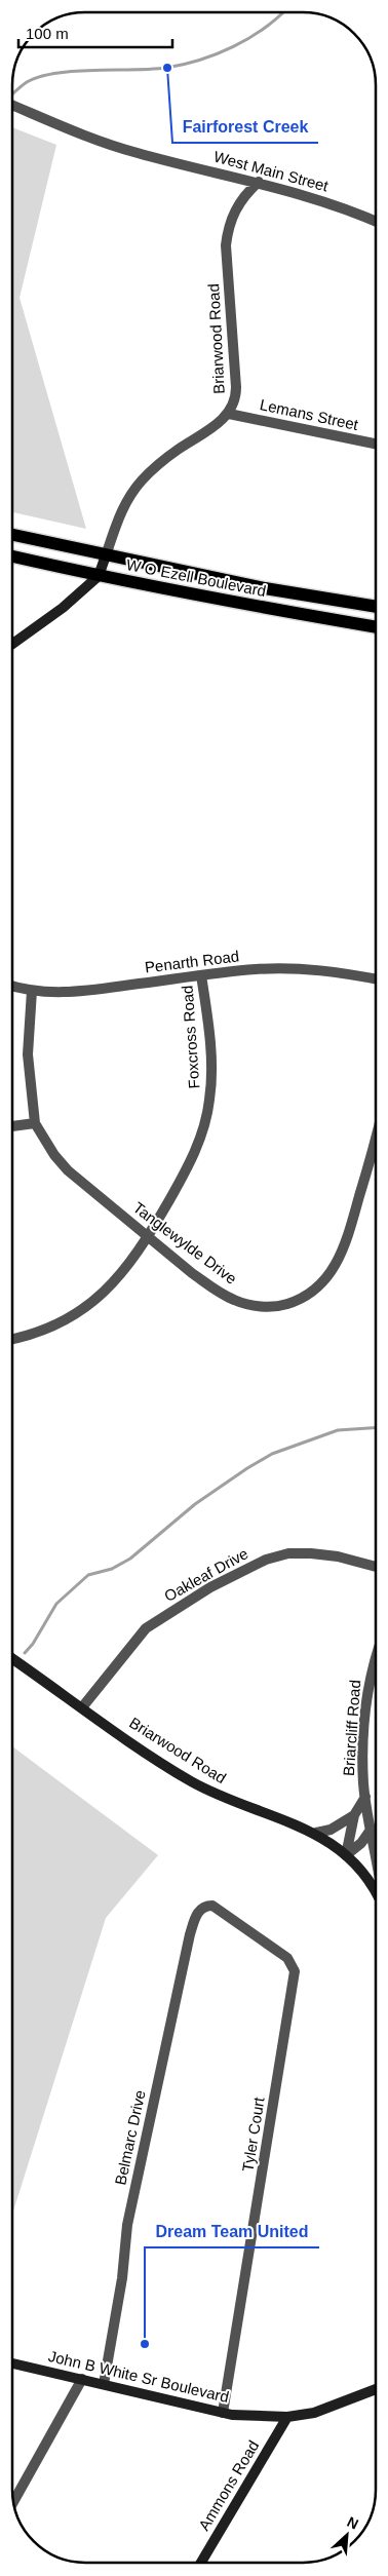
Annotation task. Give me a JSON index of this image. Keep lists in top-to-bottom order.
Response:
{
  "streets": {
    "main road": ["W O Ezell Boulevard"],
    "street": [
      "West Main Street",
      "Briarwood Road",
      "Lemans Street",
      "Penarth Road",
      "Foxcross Road",
      "Tanglewylde Drive",
      "Oakleaf Drive",
      "Briarcliff Road",
      "Tyler Court",
      "Belmarc Drive",
      "John B White Sr Boulevard",
      "Ammons Road"
    ]
  },
  "crossings": [
    ["West Main Street", "Briarwood Road"],
    ["Briarwood Road", "Lemans Street"],
    ["Briarwood Road", "W O Ezell Boulevard"],
    ["Briarwood Road", "Oakleaf Drive"],
    ["Briarwood Road", "Briarcliff Road"],
    ["Penarth Road", "Foxcross Road"],
    ["Penarth Road", "Tanglewylde Drive"],
    ["Foxcross Road", "Tanglewylde Drive"],
    ["Tyler Court", "Belmarc Drive"],
    ["Tyler Court", "John B White Sr Boulevard"],
    ["Belmarc Drive", "John B White Sr Boulevard"],
    ["John B White Sr Boulevard", "Ammons Road"]
  ],
  "places": ["Fairforest Creek", "Dream Team United"],
  "scale_bar": "100 m",
  "north": "top right"
}
